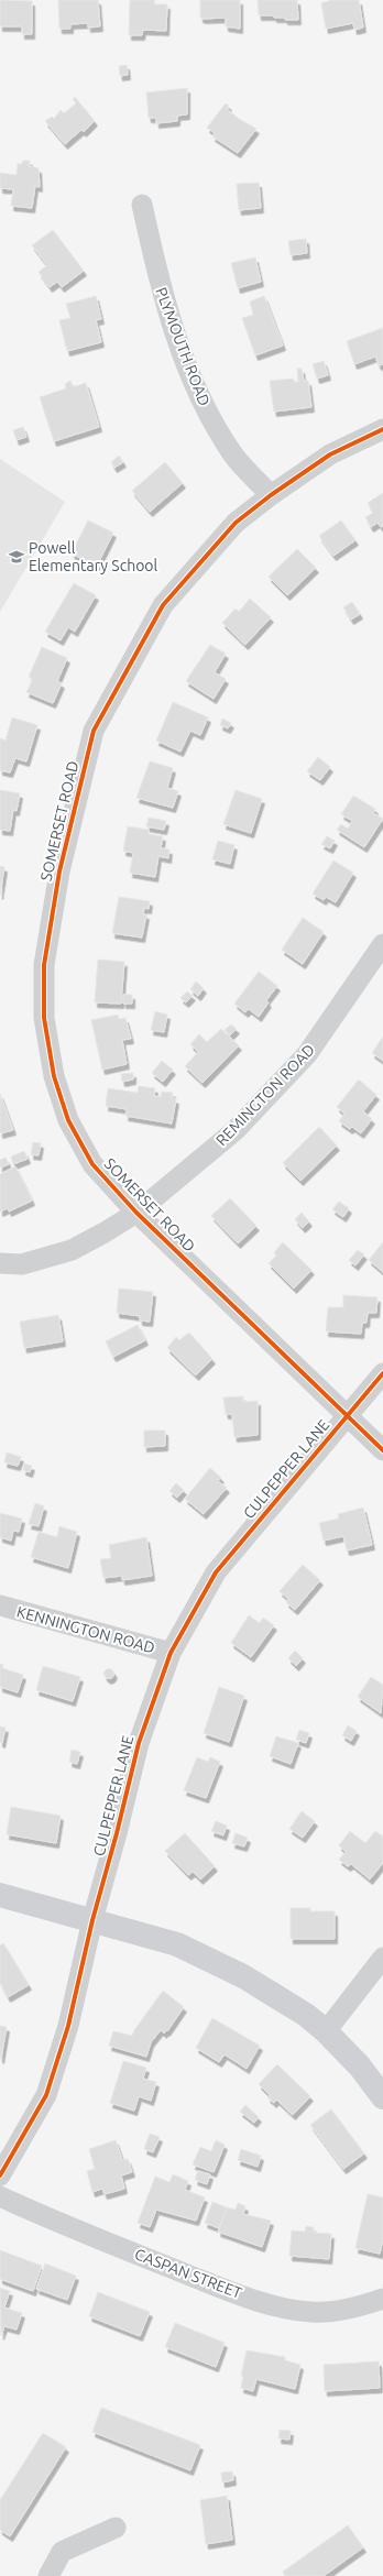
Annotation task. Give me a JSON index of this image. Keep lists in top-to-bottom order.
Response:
{
  "streets": {
    "street": [
      "PLYMOUTH ROAD",
      "SOMERSET ROAD",
      "REMINGTON ROAD",
      "CULPEPPER LANE",
      "KENNINGTON ROAD",
      "CASPAN STREET"
    ]
  },
  "crossings": [
    ["PLYMOUTH ROAD", "SOMERSET ROAD"],
    ["SOMERSET ROAD", "REMINGTON ROAD"],
    ["SOMERSET ROAD", "CULPEPPER LANE"],
    ["CULPEPPER LANE", "KENNINGTON ROAD"]
  ],
  "places": {
    "school or university": ["Powell Elementary School"]
  }
}
